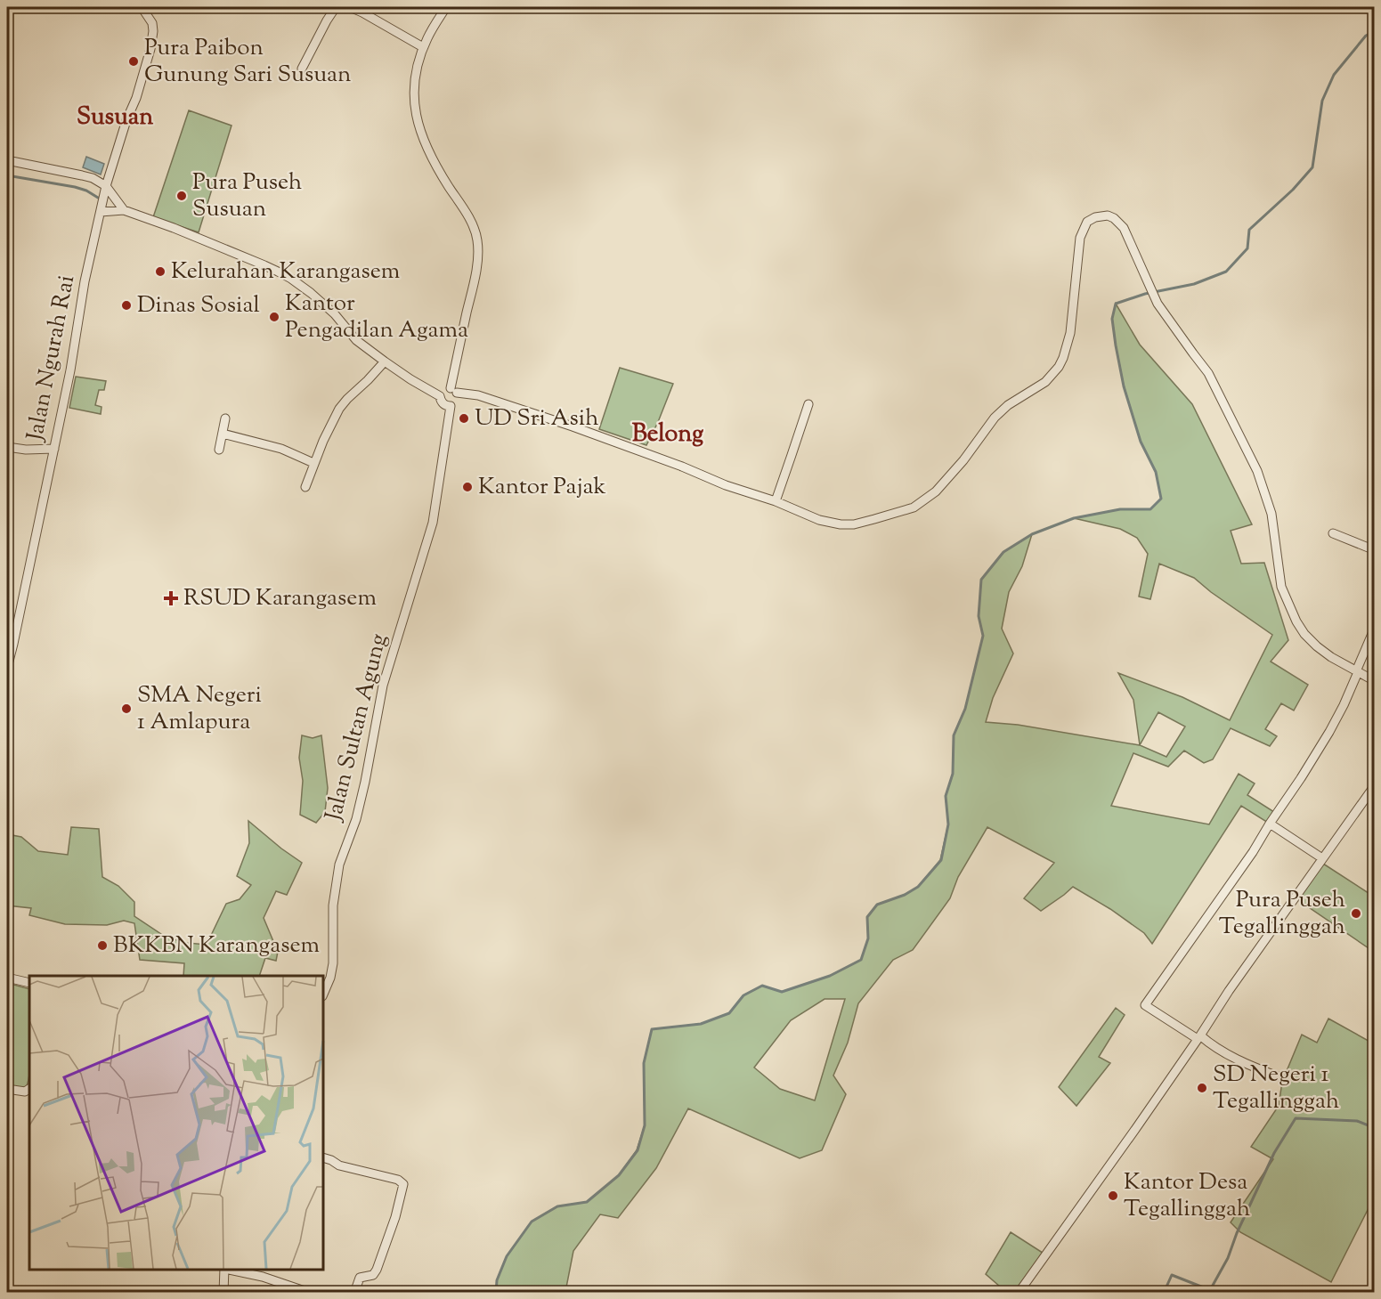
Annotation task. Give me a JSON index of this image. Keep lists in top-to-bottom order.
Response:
{
  "streets": {
    "street": ["Jalan Ngurah Rai", "Jalan Sultan Agung"]
  },
  "districts": ["Susuan", "Belong"],
  "places": {
    "other": [
      "Pura Paibon Gunung Sari Susuan",
      "Pura Puseh Susuan",
      "Kelurahan Karangasem",
      "Dinas Sosial",
      "Kantor Pengadilan Agama",
      "UD Sri Asih",
      "Kantor Pajak",
      "SMA Negeri 1 Amlapura",
      "Pura Puseh Tegallinggah",
      "BKKBN Karangasem",
      "SD Negeri 1 Tegallinggah",
      "Kantor Desa Tegallinggah"
    ],
    "health": ["RSUD Karangasem"]
  }
}
